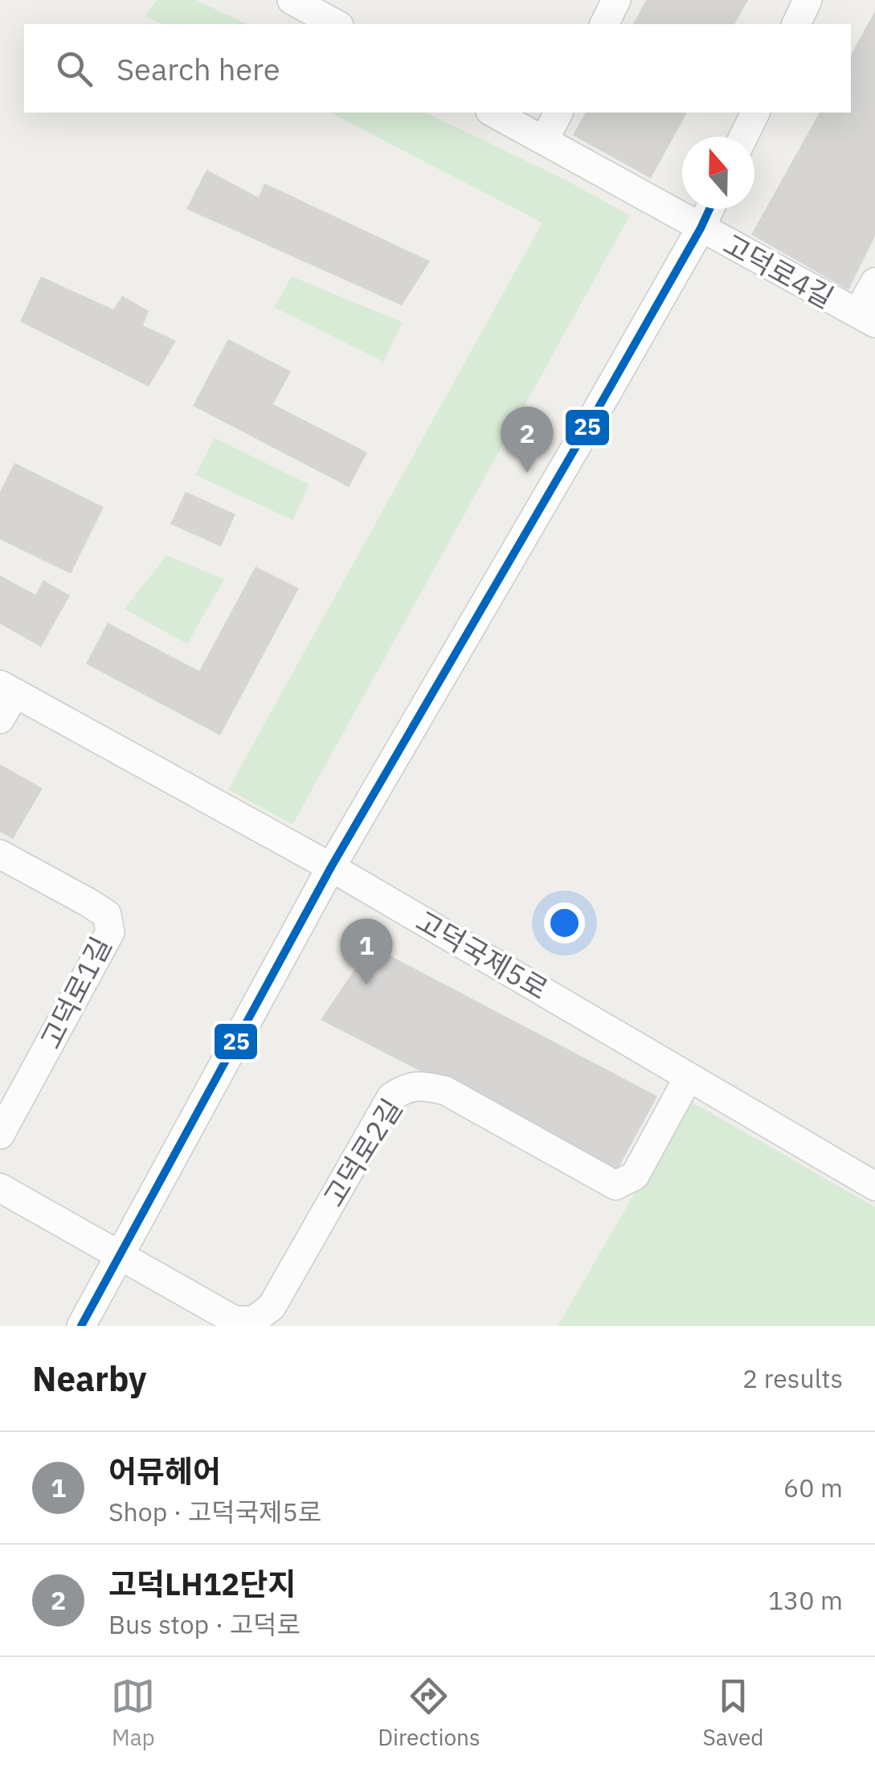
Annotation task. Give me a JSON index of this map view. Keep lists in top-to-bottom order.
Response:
{
  "streets": {
    "street": [
      "고덕로4길",
      "고덕국제5로",
      "고덕로1길",
      "고덕로2길"
    ]
  },
  "crossings": [
    ["고덕국제5로", "고덕로2길"]
  ],
  "lines": ["transit line 25"],
  "north": "top",
  "page": {
    "search": "Search here",
    "pins": ["2", "1"],
    "heading": ["Nearby", "2 results"],
    "list": [
      {
        "mark": "1",
        "name": "어뮤헤어",
        "note": "Shop · 고덕국제5로",
        "value": "60 m"
      },
      {
        "mark": "2",
        "name": "고덕LH12단지",
        "note": "Bus stop · 고덕로",
        "value": "130 m"
      }
    ],
    "nav": ["Map", "Directions", "Saved"]
  }
}
